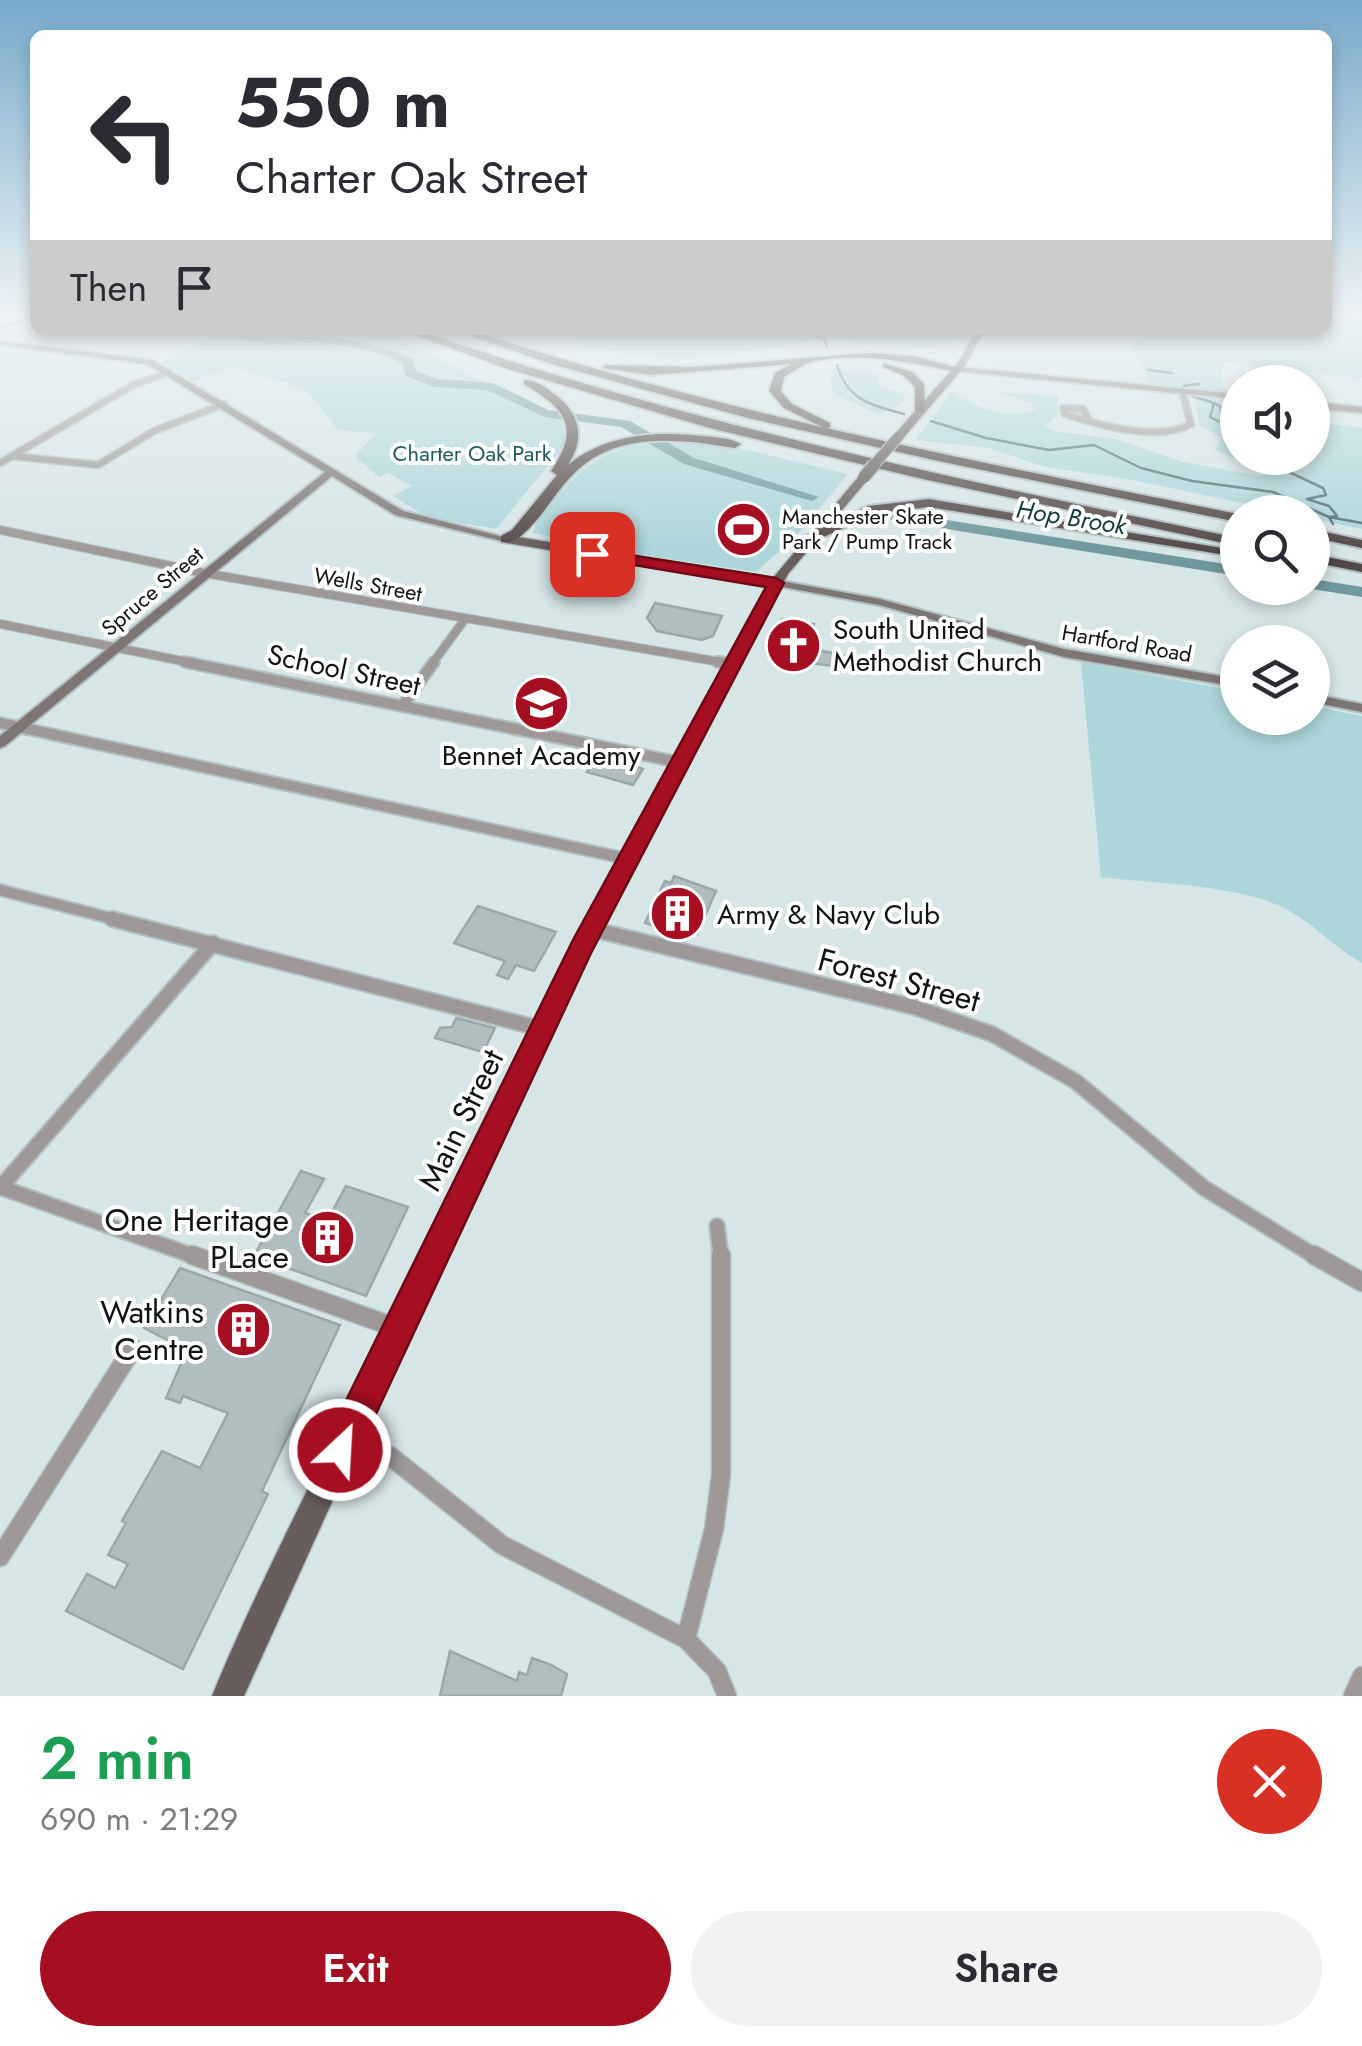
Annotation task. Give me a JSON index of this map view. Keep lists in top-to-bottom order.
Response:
{
  "streets": {
    "main road": ["Spruce Street", "Hartford Road", "Main Street"],
    "street": ["Wells Street", "School Street", "Forest Street"]
  },
  "crossings": [
    ["Wells Street", "Spruce Street"],
    ["Wells Street", "Main Street"],
    ["Spruce Street", "School Street"],
    ["Hartford Road", "Main Street"],
    ["School Street", "Main Street"],
    ["Forest Street", "Main Street"]
  ],
  "water": ["Hop Brook"],
  "parks": ["Charter Oak Park"],
  "places": {
    "sports": ["Manchester Skate Park / Pump Track"],
    "church": ["South United Methodist Church"],
    "school or university": ["Bennet Academy"],
    "building": ["Army & Navy Club", "One Heritage PLace", "Watkins Centre"]
  },
  "page": {
    "turn": ["550 m", "Charter Oak Street"],
    "then": "Then",
    "heading": ["2 min", "690 m · 21:29"],
    "buttons": ["Exit", "Share"]
  }
}
